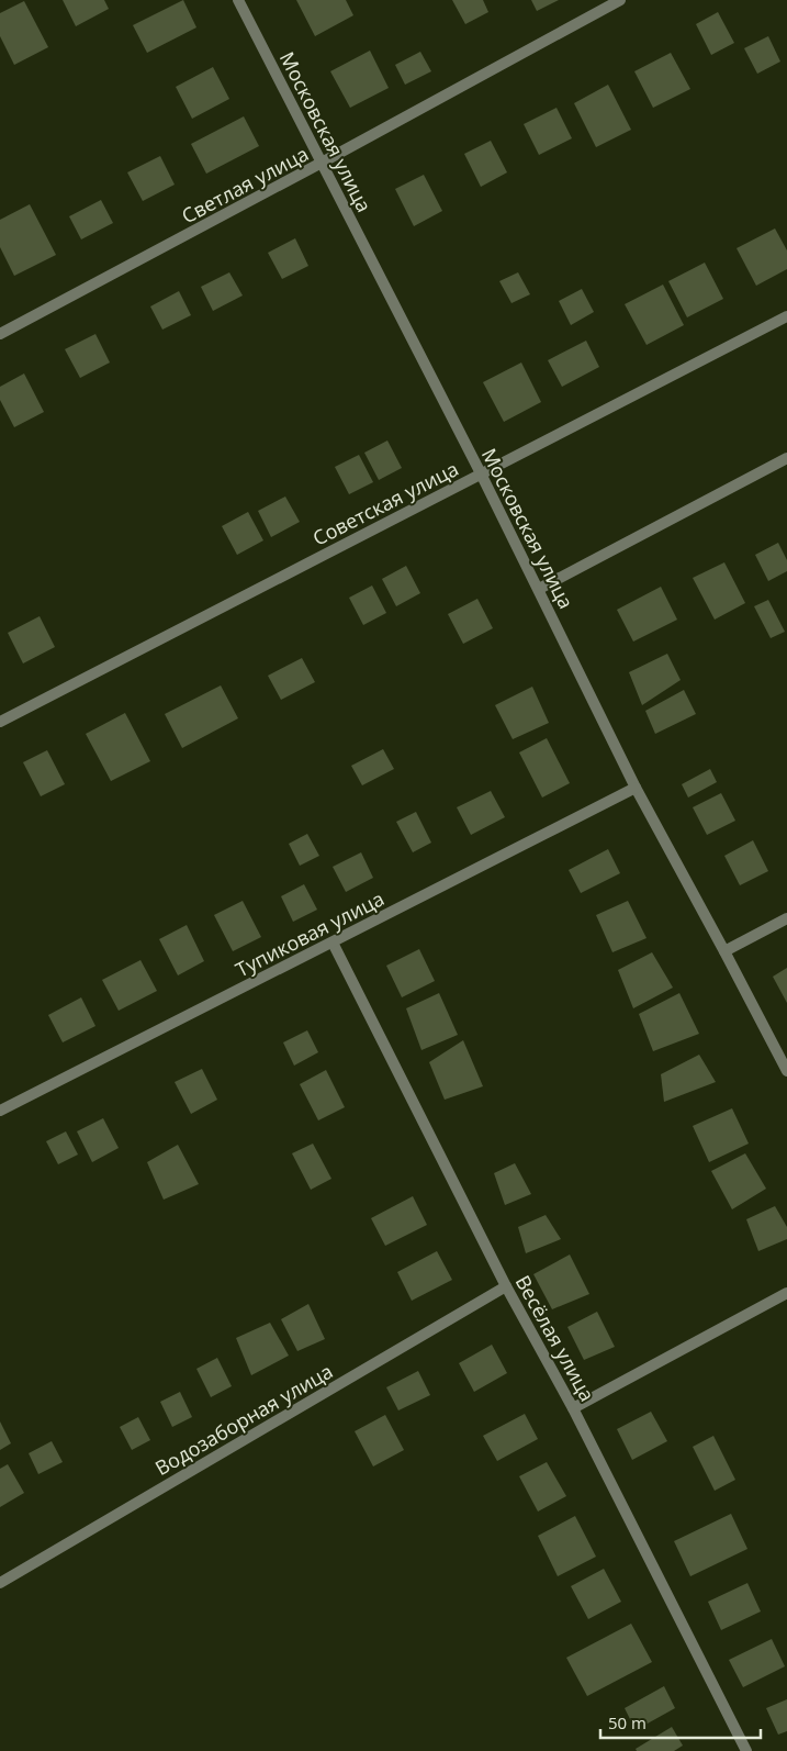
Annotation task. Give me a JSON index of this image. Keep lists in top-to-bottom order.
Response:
{
  "streets": {
    "street": [
      "Московская улица",
      "Светлая улица",
      "Советская улица",
      "Тупиковая улица",
      "Весёлая улица",
      "Водозаборная улица"
    ]
  },
  "crossings": [
    ["Московская улица", "Светлая улица"],
    ["Московская улица", "Советская улица"],
    ["Московская улица", "Тупиковая улица"],
    ["Тупиковая улица", "Весёлая улица"],
    ["Весёлая улица", "Водозаборная улица"]
  ],
  "scale_bar": "50 m"
}
